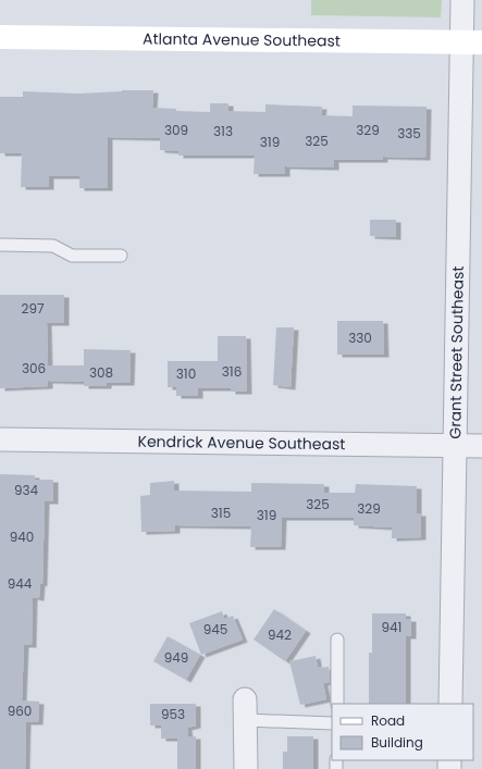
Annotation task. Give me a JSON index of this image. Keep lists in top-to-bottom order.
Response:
{
  "streets": {
    "street": ["Atlanta Avenue Southeast", "Grant Street Southeast", "Kendrick Avenue Southeast"]
  },
  "crossings": [
    ["Atlanta Avenue Southeast", "Grant Street Southeast"],
    ["Grant Street Southeast", "Kendrick Avenue Southeast"]
  ],
  "house_numbers": [
    "309",
    "329",
    "313",
    "335",
    "325",
    "319",
    "297",
    "330",
    "306",
    "316",
    "308",
    "310",
    "934",
    "325",
    "329",
    "315",
    "319",
    "940",
    "944",
    "941",
    "945",
    "942",
    "949",
    "960",
    "953"
  ],
  "legend": ["Road", "Building"]
}
